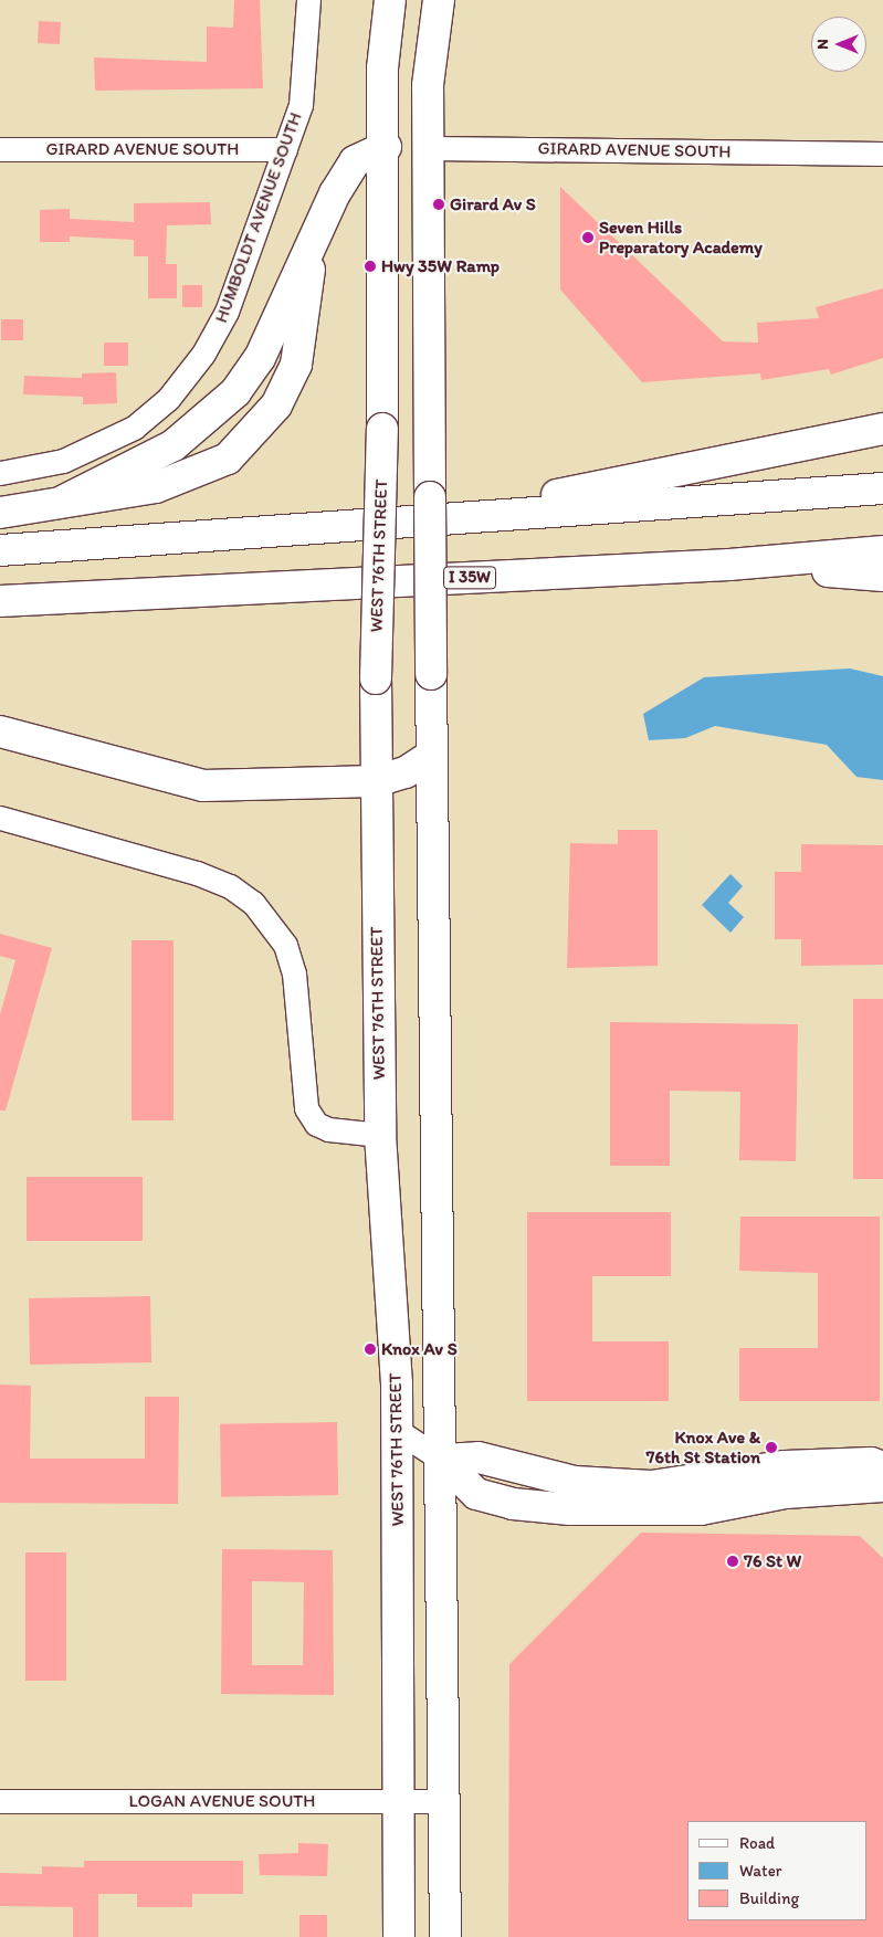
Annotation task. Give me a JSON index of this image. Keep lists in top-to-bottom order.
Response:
{
  "streets": {
    "main road": ["GIRARD AVENUE SOUTH", "WEST 76TH STREET", "I 35W"],
    "street": ["HUMBOLDT AVENUE SOUTH", "LOGAN AVENUE SOUTH"]
  },
  "crossings": [
    ["GIRARD AVENUE SOUTH", "HUMBOLDT AVENUE SOUTH"],
    ["GIRARD AVENUE SOUTH", "WEST 76TH STREET"],
    ["WEST 76TH STREET", "LOGAN AVENUE SOUTH"]
  ],
  "places": [
    "Girard Av S",
    "Seven Hills Preparatory Academy",
    "Hwy 35W Ramp",
    "Knox Av S",
    "Knox Ave & 76th St Station",
    "76 St W"
  ],
  "legend": ["Road", "Water", "Building"],
  "north": "left"
}
